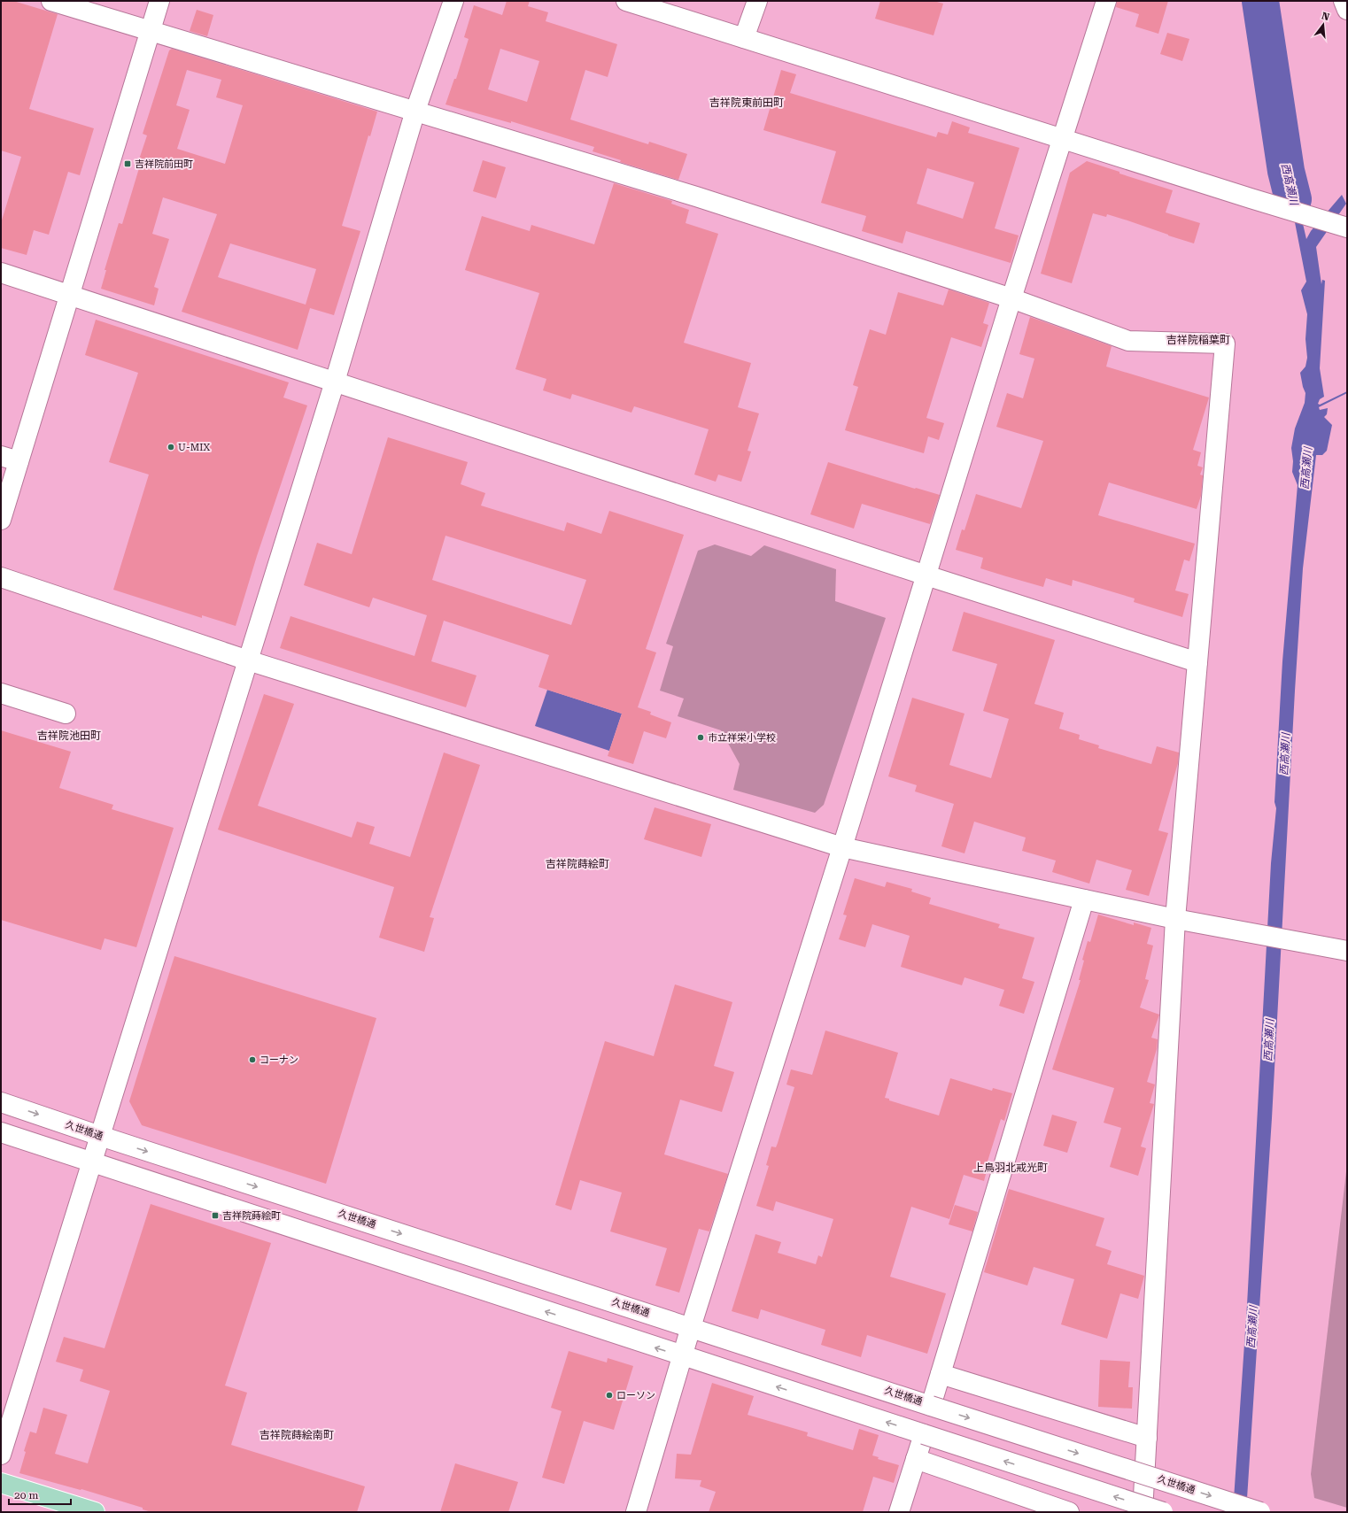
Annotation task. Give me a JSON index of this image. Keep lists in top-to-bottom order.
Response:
{
  "streets": {
    "street": ["久世橋通"]
  },
  "districts": [
    "吉祥院東前田町",
    "吉祥院稲葉町",
    "吉祥院池田町",
    "吉祥院蒔絵町",
    "上鳥羽北戒光町",
    "吉祥院蒔絵南町"
  ],
  "water": ["西高瀬川"],
  "places": {
    "transit": ["吉祥院前田町", "吉祥院蒔絵町"],
    "other": [
      "U-MIX",
      "市立祥栄小学校",
      "コーナン",
      "ローソン"
    ]
  },
  "scale_bar": "20 m",
  "north": "top"
}
